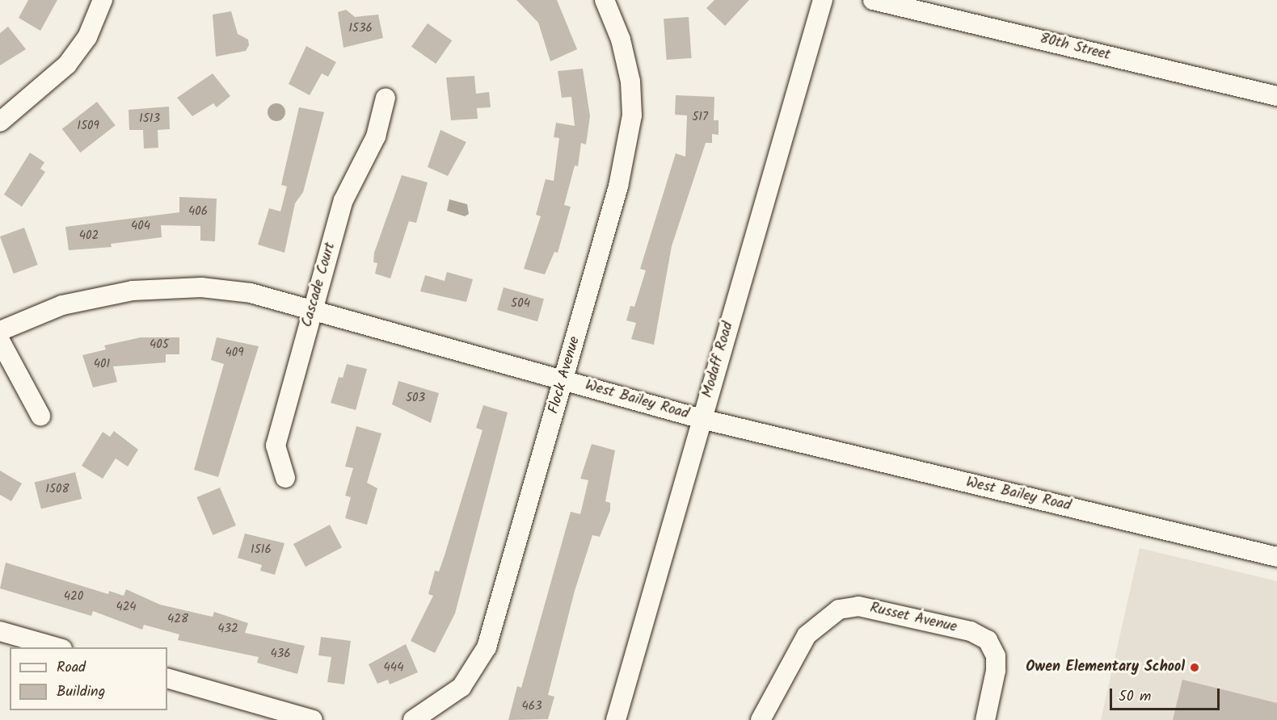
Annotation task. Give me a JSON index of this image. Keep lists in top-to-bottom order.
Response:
{
  "streets": {
    "street": [
      "80th Street",
      "Cascade Court",
      "Modaff Road",
      "Flock Avenue",
      "West Bailey Road",
      "Russet Avenue"
    ]
  },
  "crossings": [
    ["Cascade Court", "West Bailey Road"],
    ["Modaff Road", "West Bailey Road"],
    ["Flock Avenue", "West Bailey Road"]
  ],
  "places": ["Owen Elementary School"],
  "house_numbers": [
    "1536",
    "517",
    "1513",
    "1509",
    "406",
    "404",
    "402",
    "504",
    "405",
    "409",
    "401",
    "503",
    "1508",
    "1516",
    "420",
    "424",
    "428",
    "432",
    "436",
    "444",
    "463"
  ],
  "legend": ["Road", "Building"],
  "scale_bar": "50 m"
}
